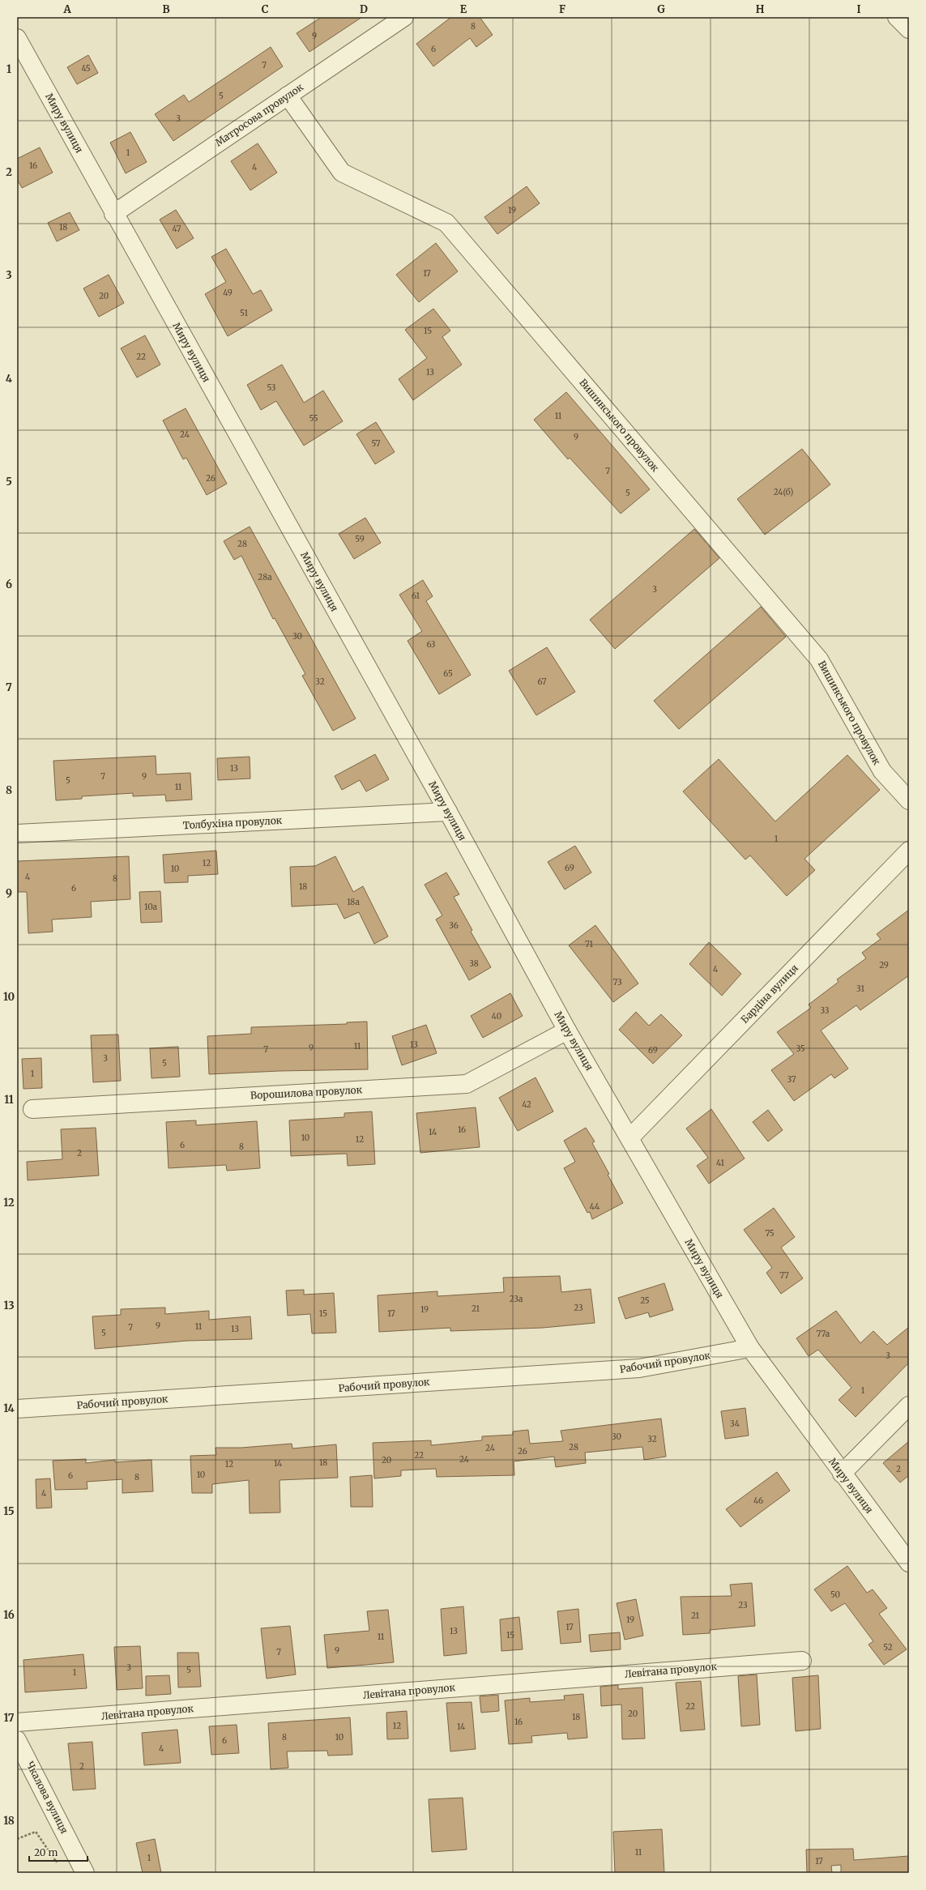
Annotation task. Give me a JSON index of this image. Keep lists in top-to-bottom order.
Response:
{
  "streets": {
    "street": [
      "Матросова провулок",
      "Миру вулиця",
      "Вишинського провулок",
      "Толбухіна провулок",
      "Бардіна вулиця",
      "Ворошилова провулок",
      "Рабочий провулок",
      "Левітана провулок",
      "Чкалова вулиця"
    ]
  },
  "crossings": [
    ["Матросова провулок", "Миру вулиця"],
    ["Матросова провулок", "Вишинського провулок"],
    ["Миру вулиця", "Толбухіна провулок"],
    ["Миру вулиця", "Бардіна вулиця"],
    ["Миру вулиця", "Ворошилова провулок"],
    ["Миру вулиця", "Рабочий провулок"]
  ],
  "house_numbers": [
    "8",
    "9",
    "6",
    "7",
    "45",
    "5",
    "3",
    "1",
    "16",
    "4",
    "19",
    "18",
    "47",
    "17",
    "49",
    "20",
    "51",
    "15",
    "22",
    "13",
    "53",
    "11",
    "55",
    "24",
    "9",
    "57",
    "7",
    "26",
    "24(б)",
    "5",
    "59",
    "28",
    "28а",
    "3",
    "61",
    "30",
    "63",
    "65",
    "32",
    "67",
    "13",
    "7",
    "9",
    "5",
    "11",
    "1",
    "12",
    "69",
    "10",
    "4",
    "8",
    "18",
    "6",
    "18а",
    "10а",
    "36",
    "71",
    "38",
    "29",
    "4",
    "73",
    "31",
    "33",
    "40",
    "13",
    "11",
    "9",
    "35",
    "7",
    "69",
    "3",
    "5",
    "1",
    "37",
    "42",
    "16",
    "14",
    "10",
    "12",
    "6",
    "8",
    "2",
    "41",
    "44",
    "75",
    "77",
    "23а",
    "25",
    "23",
    "21",
    "19",
    "15",
    "17",
    "9",
    "11",
    "7",
    "13",
    "5",
    "77а",
    "3",
    "1",
    "34",
    "30",
    "32",
    "28",
    "24",
    "26",
    "22",
    "24",
    "20",
    "18",
    "14",
    "12",
    "2",
    "10",
    "6",
    "8",
    "4",
    "46",
    "50",
    "23",
    "21",
    "19",
    "17",
    "13",
    "15",
    "11",
    "52",
    "9",
    "7",
    "3",
    "5",
    "1",
    "22",
    "20",
    "18",
    "16",
    "12",
    "14",
    "8",
    "10",
    "6",
    "4",
    "2",
    "11",
    "1",
    "17"
  ],
  "scale_bar": "20 m",
  "grid": {
    "columns": [
      "A",
      "B",
      "C",
      "D",
      "E",
      "F",
      "G",
      "H",
      "I"
    ],
    "rows": [
      "1",
      "2",
      "3",
      "4",
      "5",
      "6",
      "7",
      "8",
      "9",
      "10",
      "11",
      "12",
      "13",
      "14",
      "15",
      "16",
      "17",
      "18"
    ]
  }
}
